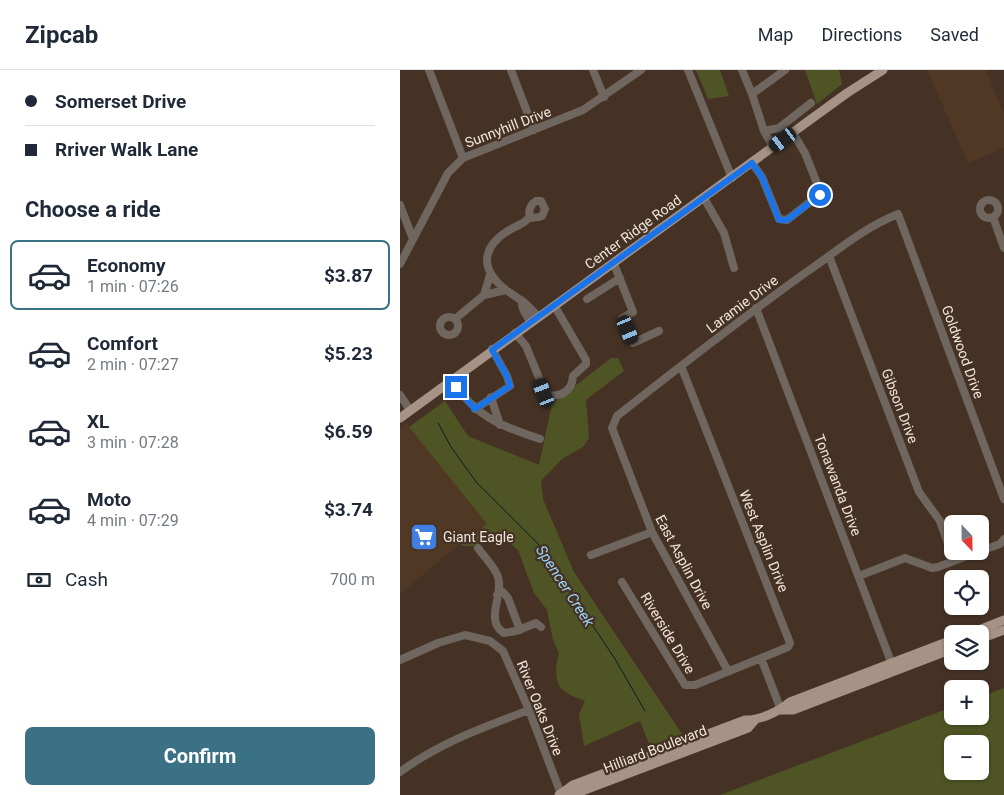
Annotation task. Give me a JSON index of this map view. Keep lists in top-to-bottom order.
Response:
{
  "streets": {
    "main road": ["Center Ridge Road", "Hilliard Boulevard"],
    "street": [
      "Sunnyhill Drive",
      "Laramie Drive",
      "Goldwood Drive",
      "Gibson Drive",
      "Tonawanda Drive",
      "West Asplin Drive",
      "East Asplin Drive",
      "Riverside Drive",
      "River Oaks Drive"
    ]
  },
  "crossings": [
    ["Laramie Drive", "Goldwood Drive"],
    ["Laramie Drive", "Gibson Drive"],
    ["Laramie Drive", "Tonawanda Drive"],
    ["Laramie Drive", "West Asplin Drive"],
    ["Laramie Drive", "East Asplin Drive"],
    ["Tonawanda Drive", "Hilliard Boulevard"],
    ["East Asplin Drive", "Riverside Drive"],
    ["River Oaks Drive", "Hilliard Boulevard"]
  ],
  "water": ["Spencer Creek"],
  "places": {
    "supermarket": ["Giant Eagle"]
  },
  "north": "bottom",
  "page": {
    "header": "Zipcab",
    "nav": ["Map", "Directions", "Saved"],
    "banner": ["Somerset Drive", "Rriver Walk Lane"],
    "heading": "Choose a ride",
    "list": [
      {
        "name": "Economy",
        "note": "1 min · 07:26",
        "value": "$3.87"
      },
      {
        "name": "Comfort",
        "note": "2 min · 07:27",
        "value": "$5.23"
      },
      {
        "name": "XL",
        "note": "3 min · 07:28",
        "value": "$6.59"
      },
      {
        "name": "Moto",
        "note": "4 min · 07:29",
        "value": "$3.74"
      }
    ],
    "map_buttons": ["+", "−"],
    "pay": ["Cash", "700 m"],
    "buttons": "Confirm"
  }
}
